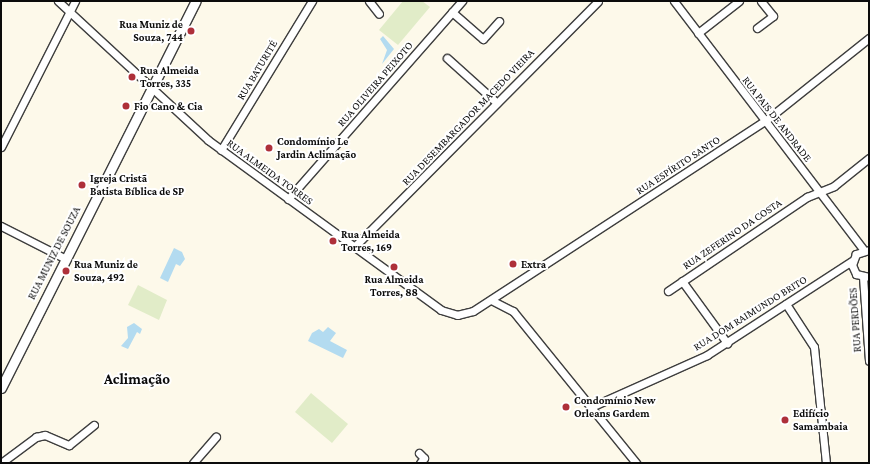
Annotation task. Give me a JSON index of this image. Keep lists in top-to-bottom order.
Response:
{
  "streets": {
    "street": [
      "RUA BATURITÉ",
      "RUA OLIVEIRA PEIXOTO",
      "RUA DESEMBARGADOR MACEDO VIEIRA",
      "RUA PAIS DE ANDRADE",
      "RUA ESPÍRITO SANTO",
      "RUA ALMEIDA TORRES",
      "RUA ZEFERINO DA COSTA",
      "RUA MUNIZ DE SOUZA",
      "RUA DOM RAIMUNDO BRITO",
      "RUA PERDÕES"
    ]
  },
  "crossings": [
    ["RUA BATURITÉ", "RUA ALMEIDA TORRES"],
    ["RUA OLIVEIRA PEIXOTO", "RUA ALMEIDA TORRES"],
    ["RUA DESEMBARGADOR MACEDO VIEIRA", "RUA ALMEIDA TORRES"],
    ["RUA PAIS DE ANDRADE", "RUA ESPÍRITO SANTO"],
    ["RUA PAIS DE ANDRADE", "RUA ZEFERINO DA COSTA"],
    ["RUA PAIS DE ANDRADE", "RUA DOM RAIMUNDO BRITO"],
    ["RUA ESPÍRITO SANTO", "RUA ALMEIDA TORRES"],
    ["RUA ALMEIDA TORRES", "RUA MUNIZ DE SOUZA"]
  ],
  "districts": ["Aclimação"],
  "places": [
    "Rua Muniz de Souza, 744",
    "Rua Almeida Torres, 335",
    "Fio Cano & Cia",
    "Condomínio Le Jardin Aclimação",
    "Igreja Cristã Batista Bíblica de SP",
    "Rua Almeida Torres, 169",
    "Extra",
    "Rua Almeida Torres, 88",
    "Rua Muniz de Souza, 492",
    "Condomínio New Orleans Gardem",
    "Edifício Samambaia"
  ]
}
